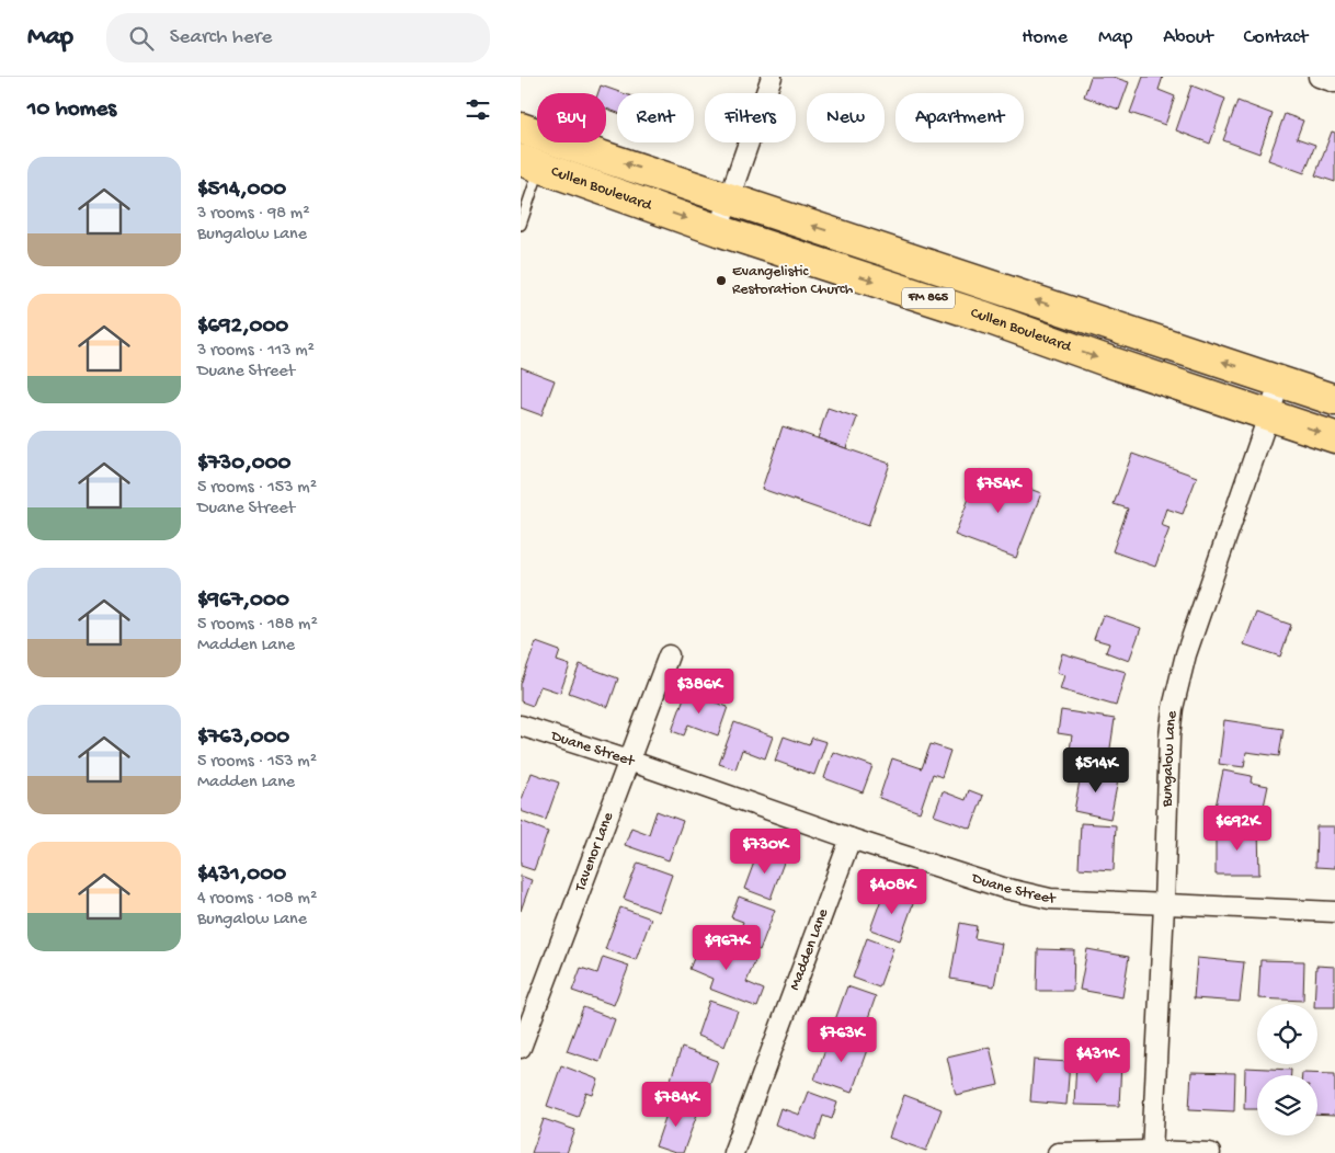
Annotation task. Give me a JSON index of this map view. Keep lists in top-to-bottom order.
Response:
{
  "streets": {
    "main road": ["Cullen Boulevard", "FM 865"],
    "street": [
      "Duane Street",
      "Bungalow Lane",
      "Tavenor Lane",
      "Madden Lane"
    ]
  },
  "crossings": [
    ["Cullen Boulevard", "Bungalow Lane"],
    ["Duane Street", "Bungalow Lane"],
    ["Duane Street", "Tavenor Lane"],
    ["Duane Street", "Madden Lane"]
  ],
  "places": ["Evangelistic Restoration Church"],
  "page": {
    "header": "Map",
    "search": "Search here",
    "nav": [
      "Home",
      "Map",
      "About",
      "Contact"
    ],
    "heading": "10 homes",
    "chip": [
      "Buy",
      "Rent",
      "Filters",
      "New",
      "Apartment"
    ],
    "list": [
      {
        "name": "$514,000",
        "note": "3 rooms · 98 m² · Bungalow Lane"
      },
      {
        "name": "$692,000",
        "note": "3 rooms · 113 m² · Duane Street"
      },
      {
        "name": "$730,000",
        "note": "5 rooms · 153 m² · Duane Street"
      },
      {
        "name": "$967,000",
        "note": "5 rooms · 188 m² · Madden Lane"
      },
      {
        "name": "$763,000",
        "note": "5 rooms · 153 m² · Madden Lane"
      },
      {
        "name": "$431,000",
        "note": "4 rooms · 108 m² · Bungalow Lane"
      }
    ],
    "price": [
      "$754K",
      "$386K",
      "$514K",
      "$692K",
      "$730K",
      "$408K",
      "$967K",
      "$763K",
      "$431K",
      "$784K"
    ]
  }
}
